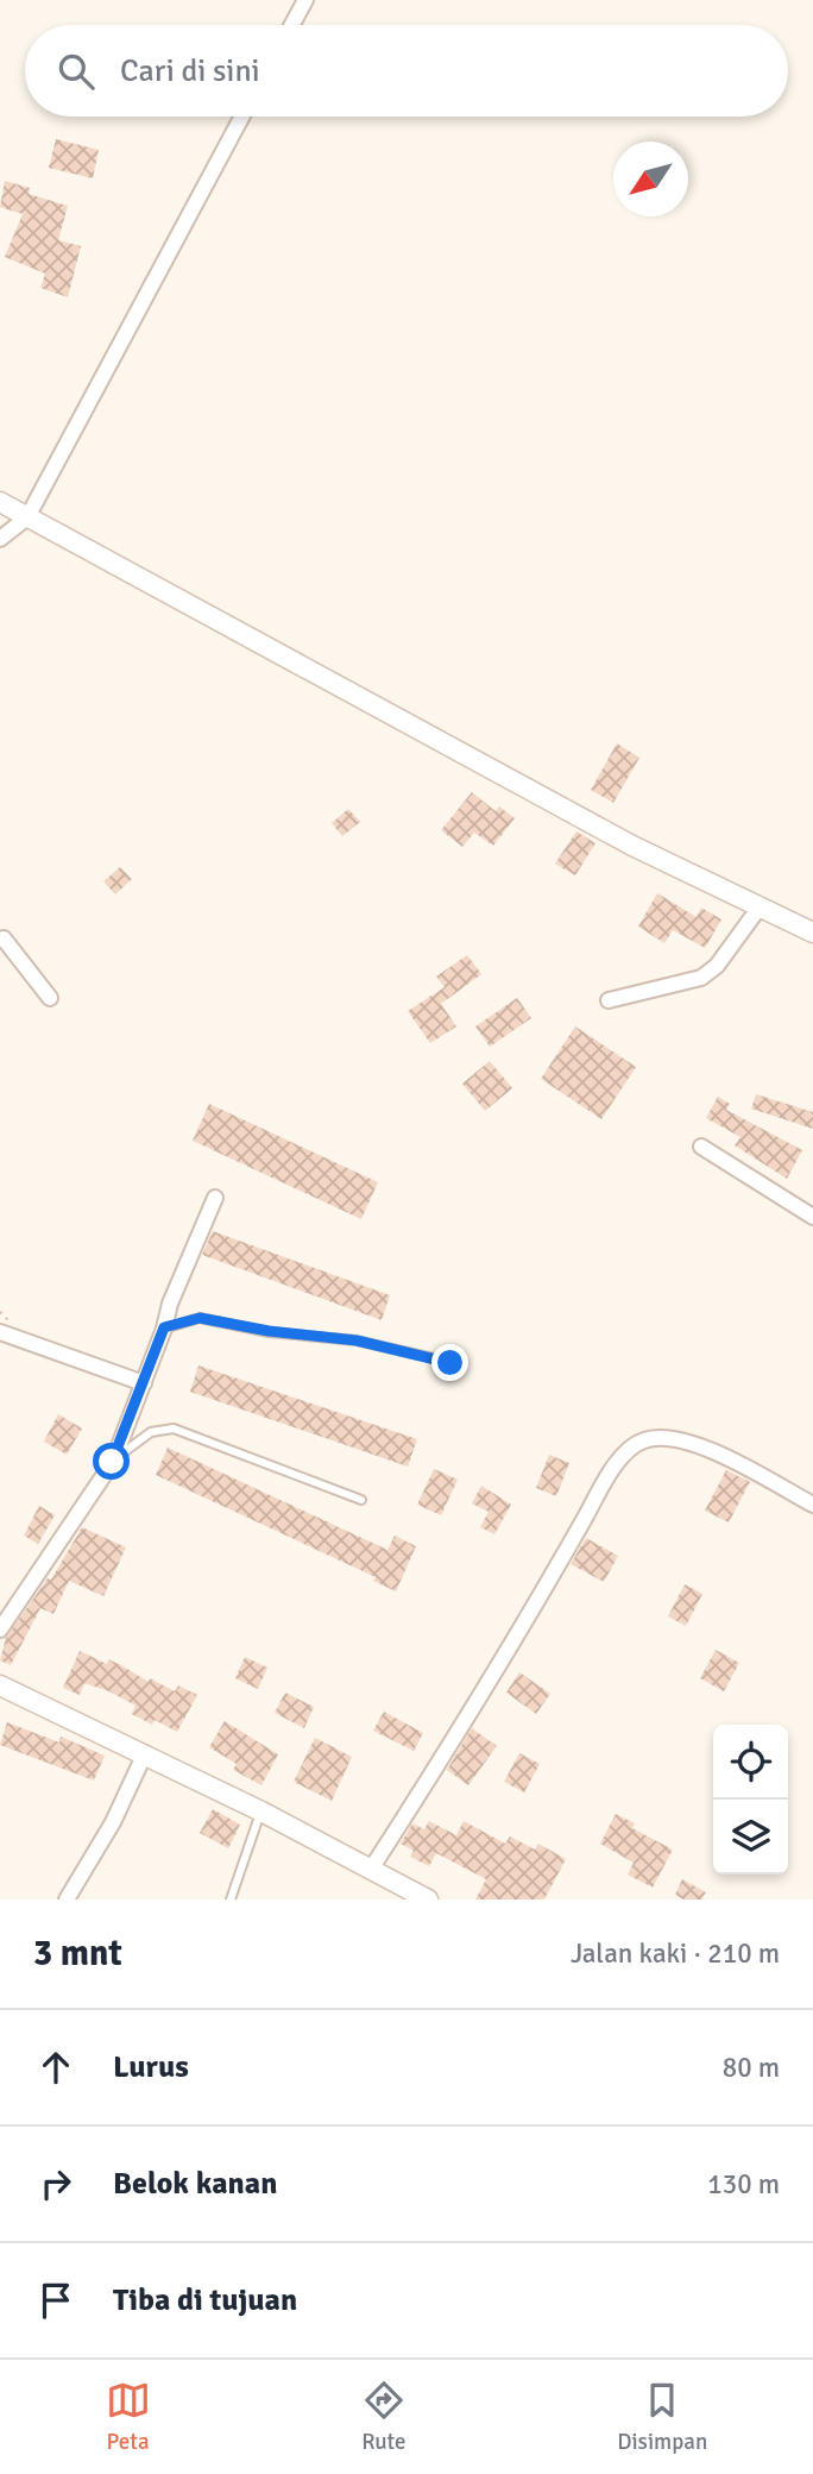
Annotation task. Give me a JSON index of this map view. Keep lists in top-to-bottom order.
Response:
{
  "north": "bottom left",
  "page": {
    "search": "Cari di sini",
    "heading": ["3 mnt", "Jalan kaki · 210 m"],
    "list": [
      ["Lurus", "80 m"],
      ["Belok kanan", "130 m"],
      "Tiba di tujuan"
    ],
    "nav": ["Peta", "Rute", "Disimpan"]
  }
}
